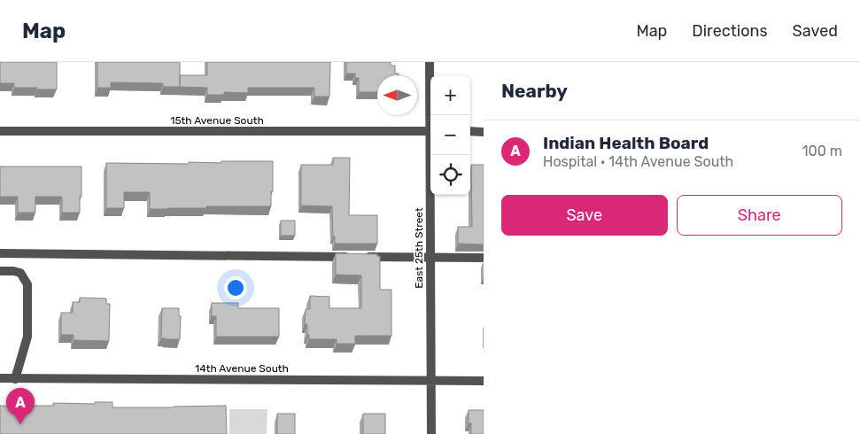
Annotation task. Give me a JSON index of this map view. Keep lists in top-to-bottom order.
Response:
{
  "streets": {
    "street": ["15th Avenue South", "East 25th Street", "14th Avenue South"]
  },
  "crossings": [
    ["East 25th Street", "14th Avenue South"]
  ],
  "north": "left",
  "page": {
    "header": "Map",
    "nav": ["Map", "Directions", "Saved"],
    "heading": "Nearby",
    "map_buttons": ["+", "−"],
    "list": [
      {
        "mark": "A",
        "name": "Indian Health Board",
        "note": "Hospital · 14th Avenue South",
        "value": "100 m"
      }
    ],
    "buttons": ["Save", "Share"],
    "pins": "A"
  }
}
